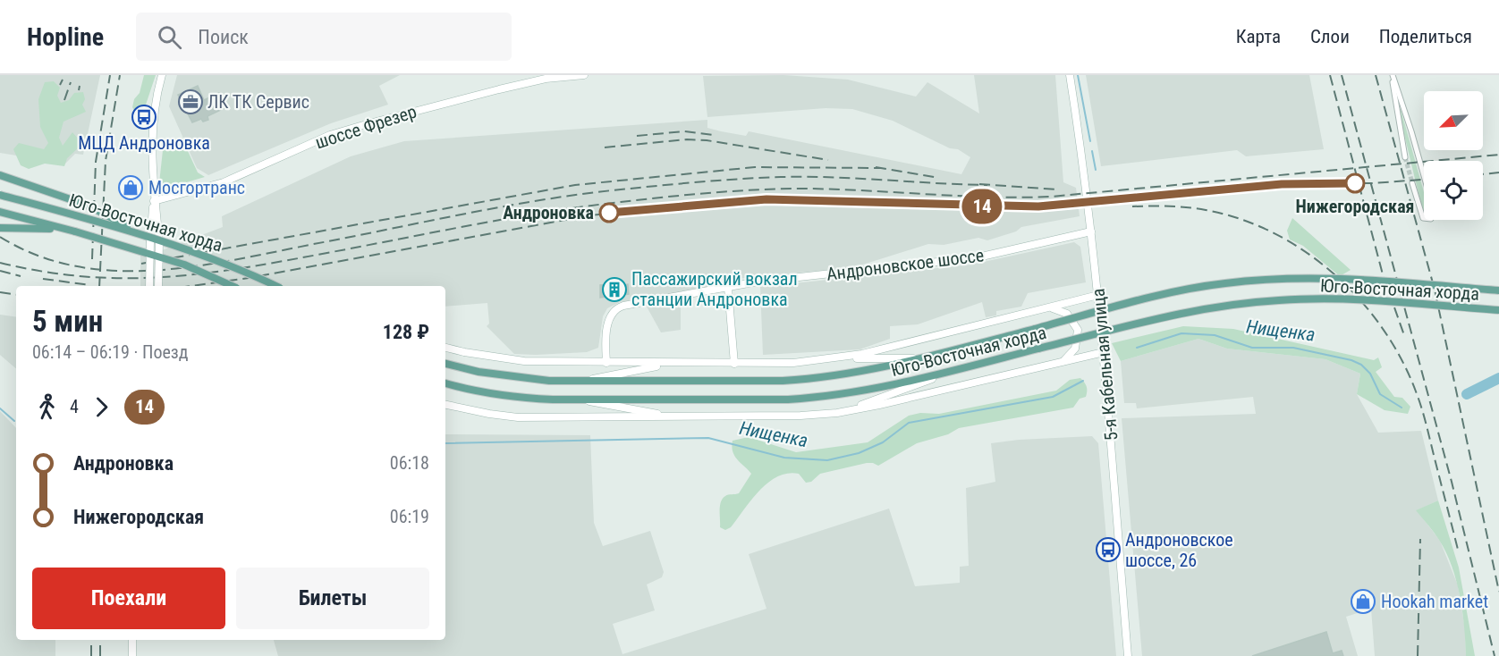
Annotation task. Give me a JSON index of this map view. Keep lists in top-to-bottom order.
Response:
{
  "streets": {
    "main road": ["Юго-Восточная хорда"],
    "street": ["шоссе Фрезер", "Андроновское шоссе", "5-я Кабельная улица"]
  },
  "crossings": [
    ["Андроновское шоссе", "5-я Кабельная улица"]
  ],
  "water": ["Нищенка"],
  "places": {
    "office": ["ЛК ТК Сервис"],
    "bus stop": ["МЦД Андроновка", "Андроновское шоссе, 26"],
    "other": ["Нижегородская", "Андроновка"],
    "shop": ["Мосгортранс", "Hookah market"],
    "building": ["Пассажирский вокзал станции Андроновка"]
  },
  "north": "bottom left",
  "page": {
    "header": "Hopline",
    "search": "Поиск",
    "nav": ["Карта", "Слои", "Поделиться"],
    "on_map": "14",
    "heading": ["5 мин", "06:14 – 06:19 · Поезд", "128 ₽"],
    "legs": ["4", "14"],
    "list": [
      {
        "name": "Андроновка",
        "value": "06:18"
      },
      {
        "name": "Нижегородская",
        "value": "06:19"
      }
    ],
    "buttons": ["Поехали", "Билеты"]
  }
}
